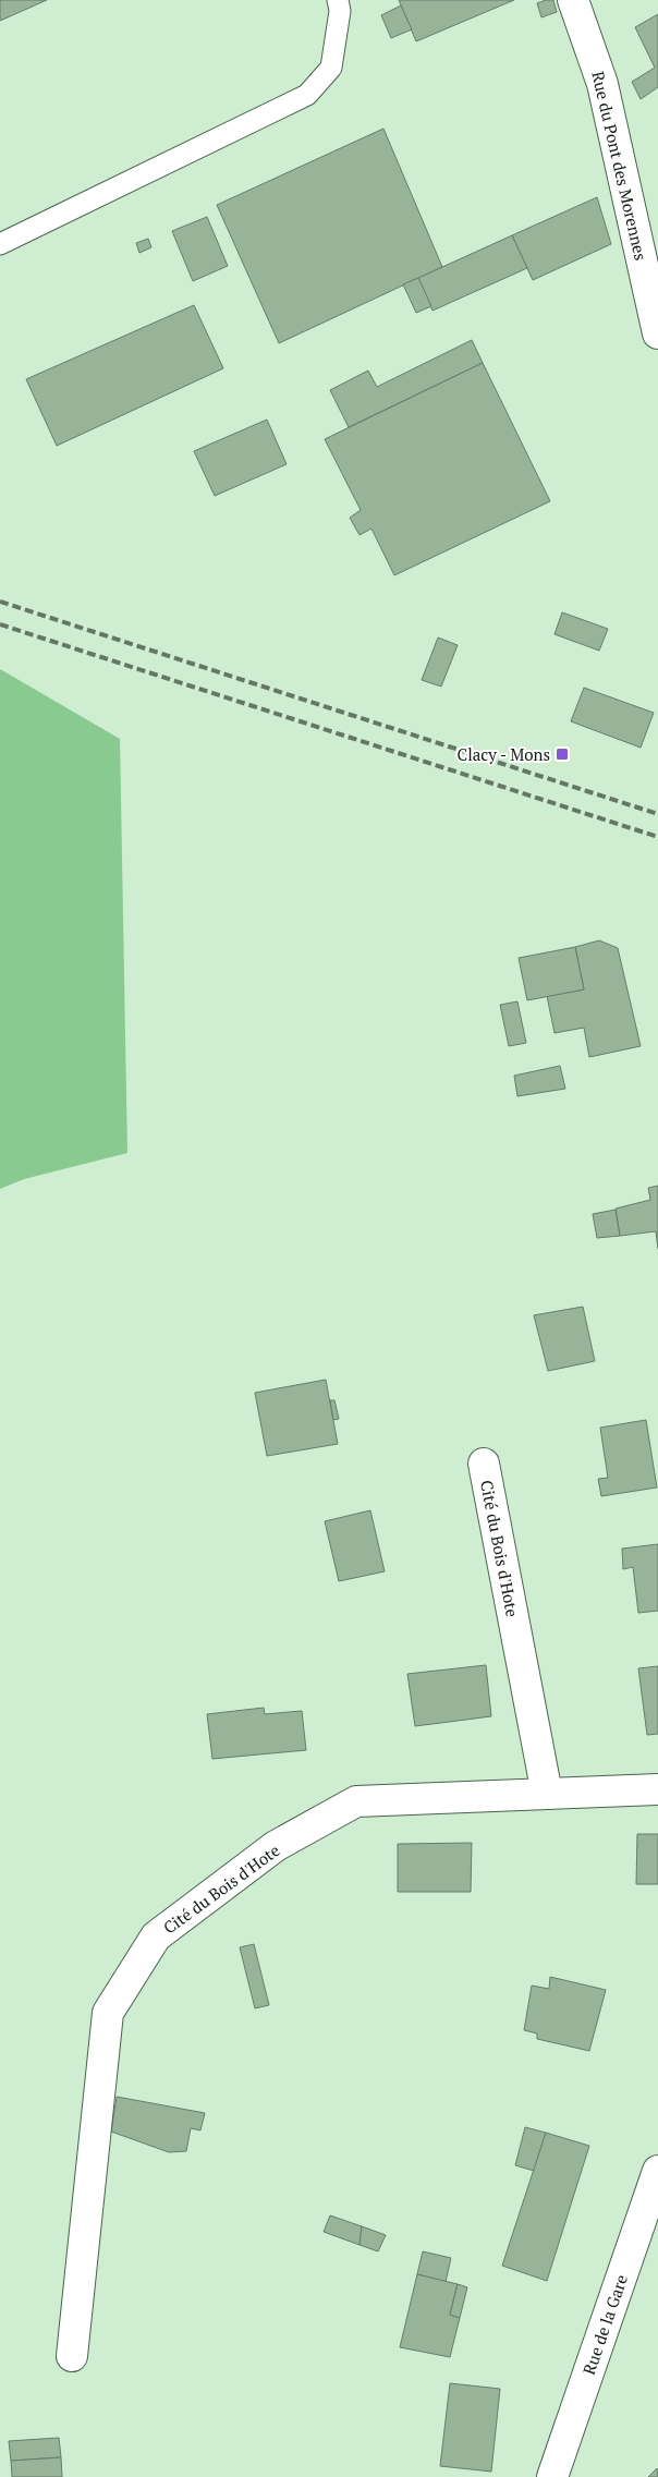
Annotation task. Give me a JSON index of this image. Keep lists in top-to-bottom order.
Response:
{
  "streets": {
    "street": ["Rue du Pont des Morennes", "Cité du Bois d'Hote", "Rue de la Gare"]
  },
  "places": {
    "transit": ["Clacy - Mons"]
  }
}
